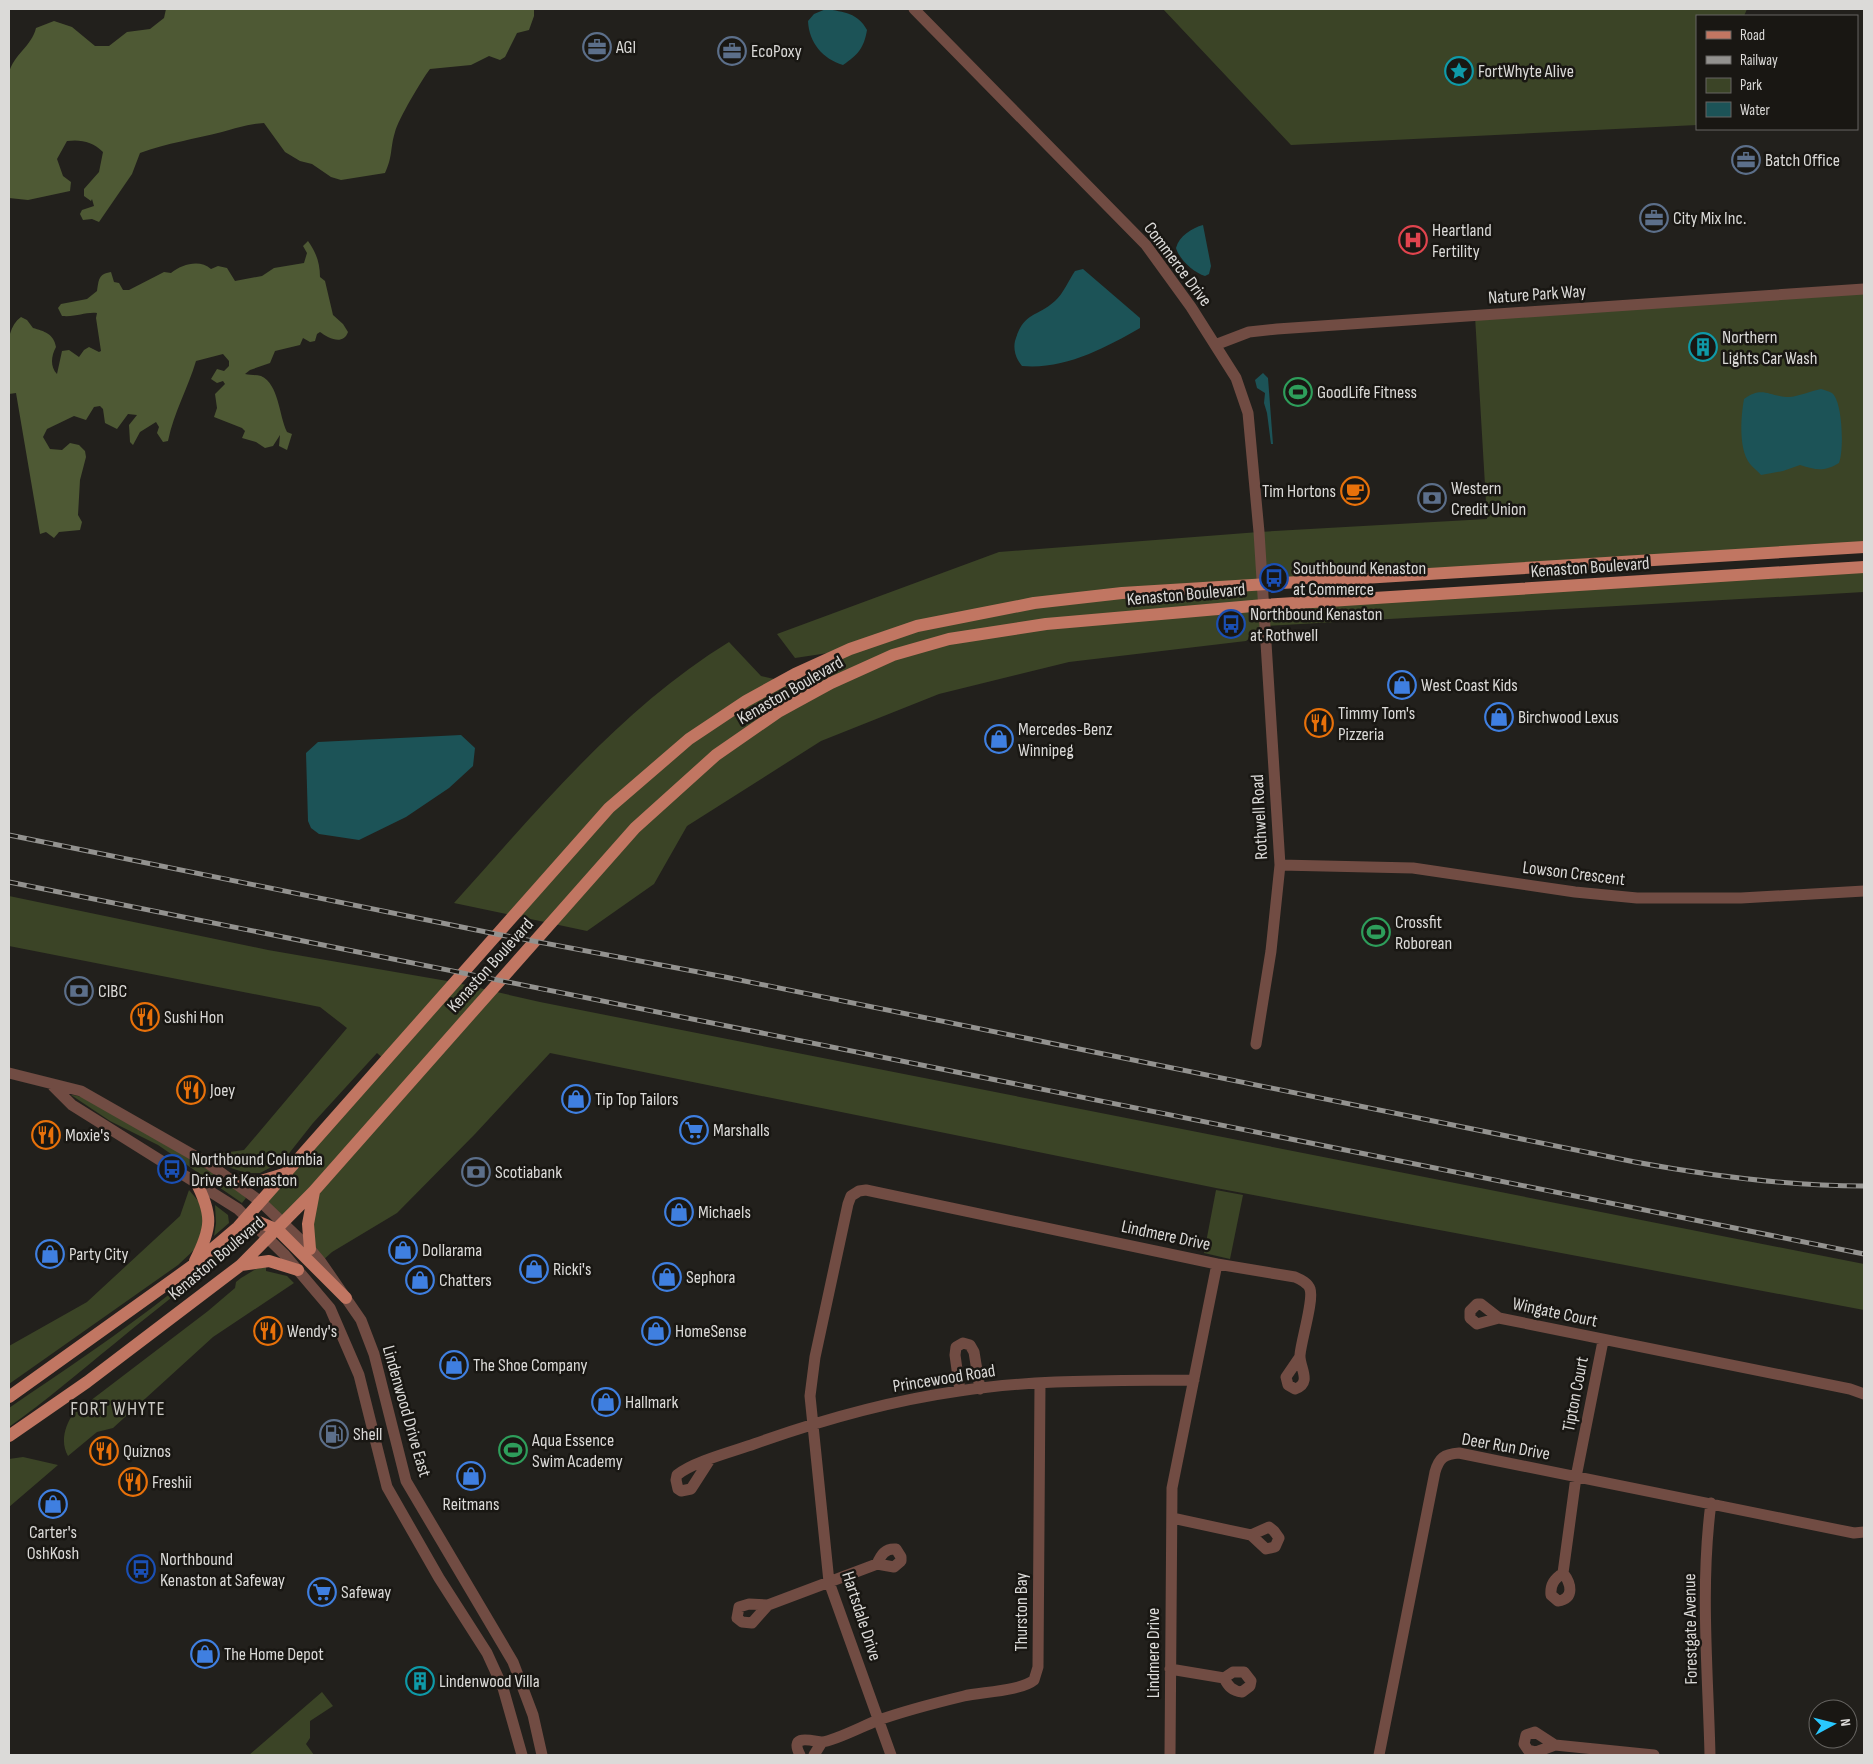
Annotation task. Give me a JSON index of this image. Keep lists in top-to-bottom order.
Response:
{
  "streets": {
    "main road": ["Kenaston Boulevard"],
    "street": [
      "Commerce Drive",
      "Nature Park Way",
      "Rothwell Road",
      "Lowson Crescent",
      "Lindmere Drive",
      "Wingate Court",
      "Princewood Road",
      "Tipton Court",
      "Lindenwood Drive East",
      "Deer Run Drive",
      "Thurston Bay",
      "Hartsdale Drive",
      "Forestgate Avenue"
    ]
  },
  "crossings": [
    ["Commerce Drive", "Nature Park Way"],
    ["Commerce Drive", "Kenaston Boulevard"],
    ["Commerce Drive", "Rothwell Road"],
    ["Kenaston Boulevard", "Rothwell Road"],
    ["Kenaston Boulevard", "Lindenwood Drive East"],
    ["Rothwell Road", "Lowson Crescent"],
    ["Lindmere Drive", "Princewood Road"],
    ["Lindmere Drive", "Hartsdale Drive"],
    ["Wingate Court", "Tipton Court"],
    ["Princewood Road", "Thurston Bay"],
    ["Princewood Road", "Hartsdale Drive"],
    ["Tipton Court", "Deer Run Drive"],
    ["Deer Run Drive", "Forestgate Avenue"],
    ["Thurston Bay", "Hartsdale Drive"]
  ],
  "districts": ["FORT WHYTE"],
  "places": {
    "office": [
      "AGI",
      "EcoPoxy",
      "Batch Office",
      "City Mix Inc."
    ],
    "place": ["FortWhyte Alive"],
    "hospital": ["Heartland Fertility"],
    "building": ["Northern Lights Car Wash", "Lindenwood Villa"],
    "sports": ["GoodLife Fitness", "Crossfit Roborean", "Aqua Essence Swim Academy"],
    "cafe": ["Tim Hortons"],
    "bank": ["Western Credit Union", "CIBC", "Scotiabank"],
    "bus stop": [
      "Southbound Kenaston at Commerce",
      "Northbound Kenaston at Rothwell",
      "Northbound Columbia Drive at Kenaston",
      "Northbound Kenaston at Safeway"
    ],
    "shop": [
      "West Coast Kids",
      "Birchwood Lexus",
      "Mercedes-Benz Winnipeg",
      "Tip Top Tailors",
      "Michaels",
      "Dollarama",
      "Party City",
      "Ricki's",
      "Sephora",
      "Chatters",
      "HomeSense",
      "The Shoe Company",
      "Hallmark",
      "Reitmans",
      "Carter's OshKosh",
      "The Home Depot"
    ],
    "restaurant": [
      "Timmy Tom's Pizzeria",
      "Sushi Hon",
      "Joey",
      "Moxie's",
      "Wendy's",
      "Quiznos",
      "Freshii"
    ],
    "supermarket": ["Marshalls", "Safeway"],
    "fuel station": ["Shell"]
  },
  "legend": [
    "Road",
    "Railway",
    "Park",
    "Water"
  ],
  "north": "right"
}
